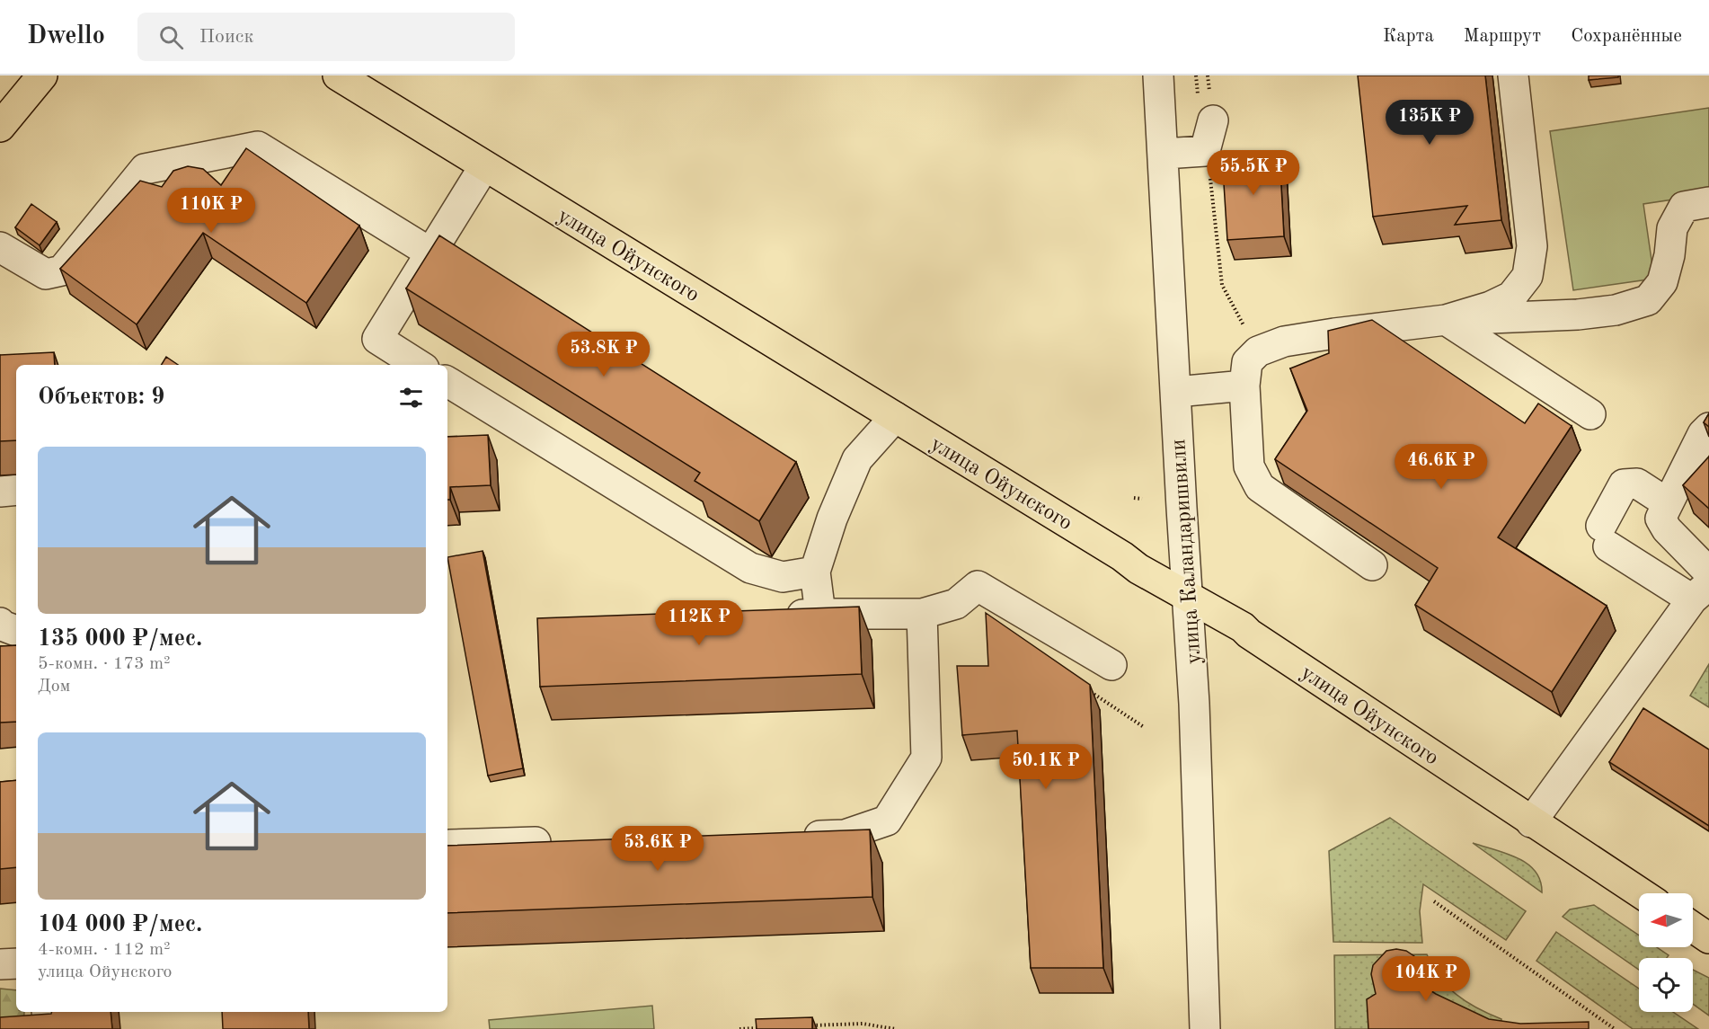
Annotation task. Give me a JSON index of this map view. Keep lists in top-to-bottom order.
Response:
{
  "streets": {
    "main road": ["улица Ойунского"],
    "street": ["улица Каландаришвили"]
  },
  "crossings": [
    ["улица Ойунского", "улица Каландаришвили"]
  ],
  "north": "left",
  "page": {
    "header": "Dwello",
    "search": "Поиск",
    "nav": ["Карта", "Маршрут", "Сохранённые"],
    "price": [
      "135K ₽",
      "55.5K ₽",
      "110K ₽",
      "53.8K ₽",
      "46.6K ₽",
      "112K ₽",
      "50.1K ₽",
      "53.6K ₽",
      "104K ₽"
    ],
    "heading": "Объектов: 9",
    "list": [
      {
        "name": "135 000 ₽/мес.",
        "note": "5-комн. · 173 m² · Дом"
      },
      {
        "name": "104 000 ₽/мес.",
        "note": "4-комн. · 112 m² · улица Ойунского"
      }
    ]
  }
}
